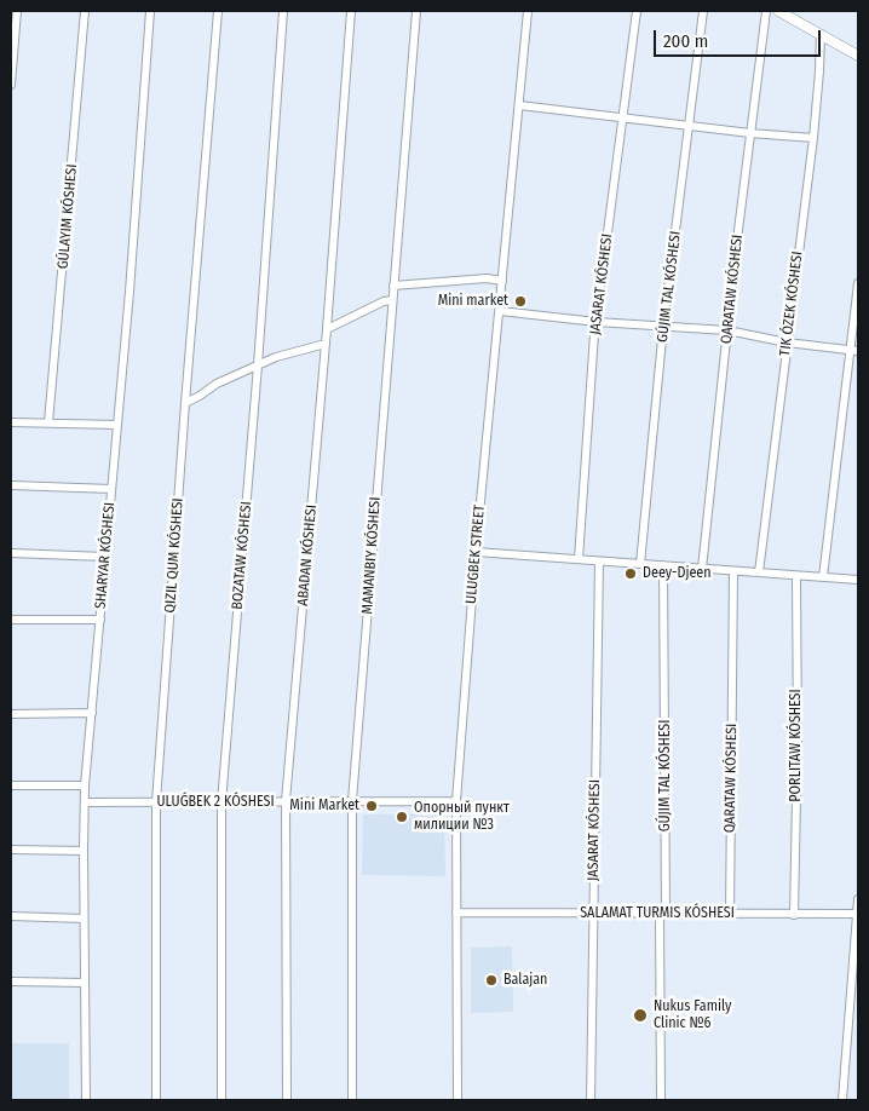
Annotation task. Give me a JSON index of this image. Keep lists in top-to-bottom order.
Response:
{
  "streets": {
    "street": [
      "JASARAT KÓSHESI",
      "GÚJIM TAL KÓSHESI",
      "QARATAW KÓSHESI",
      "TIK ÓZEK KÓSHESI",
      "ULUGBEK STREET",
      "SHARYAR KÓSHESI",
      "BOZATAW KÓSHESI",
      "ABADAN KÓSHESI",
      "MAMANBIY KÓSHESI",
      "ULUǴBEK 2 KÓSHESI"
    ]
  },
  "crossings": [
    ["ULUGBEK STREET", "ULUǴBEK 2 KÓSHESI"],
    ["SHARYAR KÓSHESI", "ULUǴBEK 2 KÓSHESI"],
    ["BOZATAW KÓSHESI", "ULUǴBEK 2 KÓSHESI"],
    ["ABADAN KÓSHESI", "ULUǴBEK 2 KÓSHESI"],
    ["MAMANBIY KÓSHESI", "ULUǴBEK 2 KÓSHESI"]
  ],
  "places": [
    "Mini market",
    "Deey-Djeen",
    "Mini Market",
    "Опорный пункт милиции №3",
    "Balajan",
    "Nukus Family Clinic №6"
  ],
  "scale_bar": "200 m"
}
